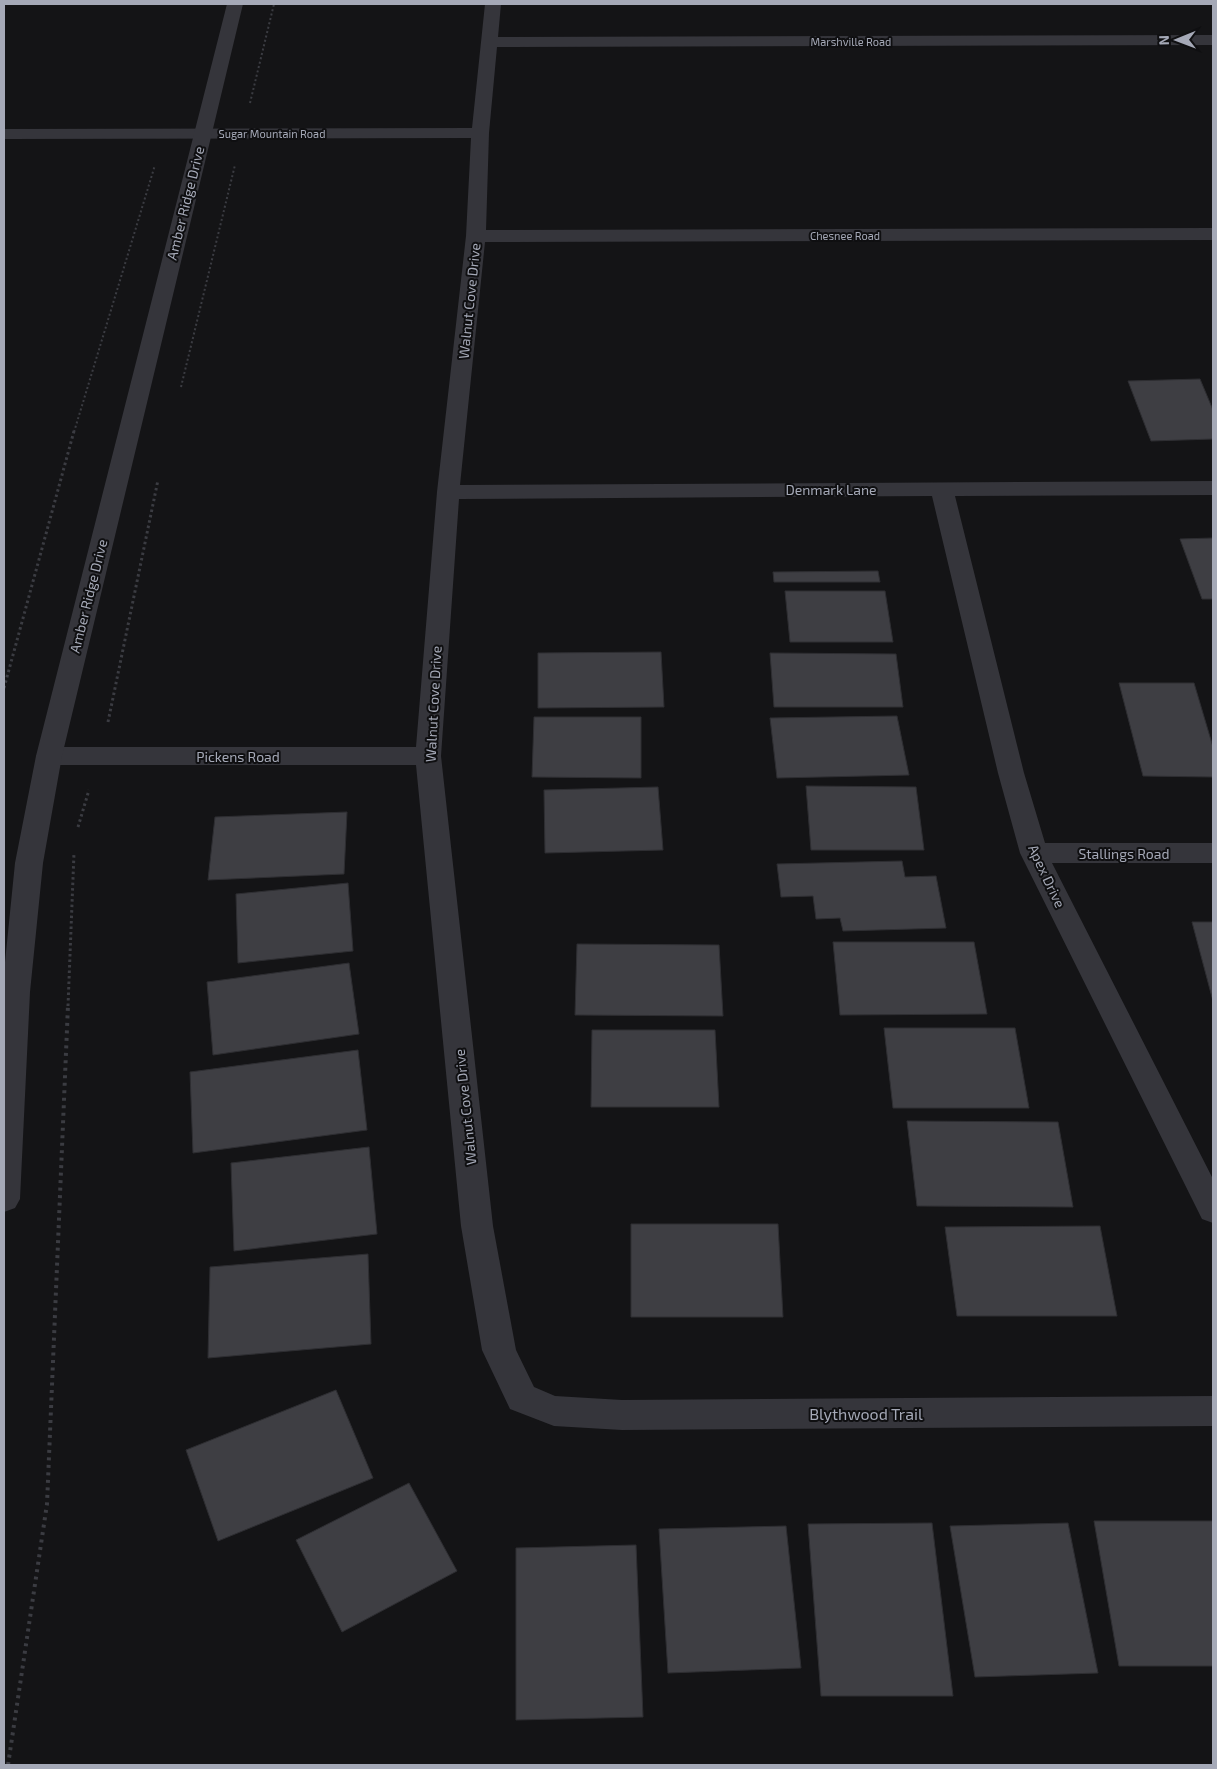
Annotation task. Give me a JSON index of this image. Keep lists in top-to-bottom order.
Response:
{
  "streets": {
    "street": [
      "Marshville Road",
      "Sugar Mountain Road",
      "Amber Ridge Drive",
      "Chesnee Road",
      "Walnut Cove Drive",
      "Denmark Lane",
      "Pickens Road",
      "Stallings Road",
      "Apex Drive",
      "Blythwood Trail"
    ]
  },
  "crossings": [
    ["Marshville Road", "Walnut Cove Drive"],
    ["Sugar Mountain Road", "Amber Ridge Drive"],
    ["Sugar Mountain Road", "Walnut Cove Drive"],
    ["Amber Ridge Drive", "Pickens Road"],
    ["Chesnee Road", "Walnut Cove Drive"],
    ["Walnut Cove Drive", "Denmark Lane"],
    ["Walnut Cove Drive", "Pickens Road"],
    ["Walnut Cove Drive", "Blythwood Trail"],
    ["Denmark Lane", "Apex Drive"],
    ["Stallings Road", "Apex Drive"]
  ],
  "north": "left"
}
